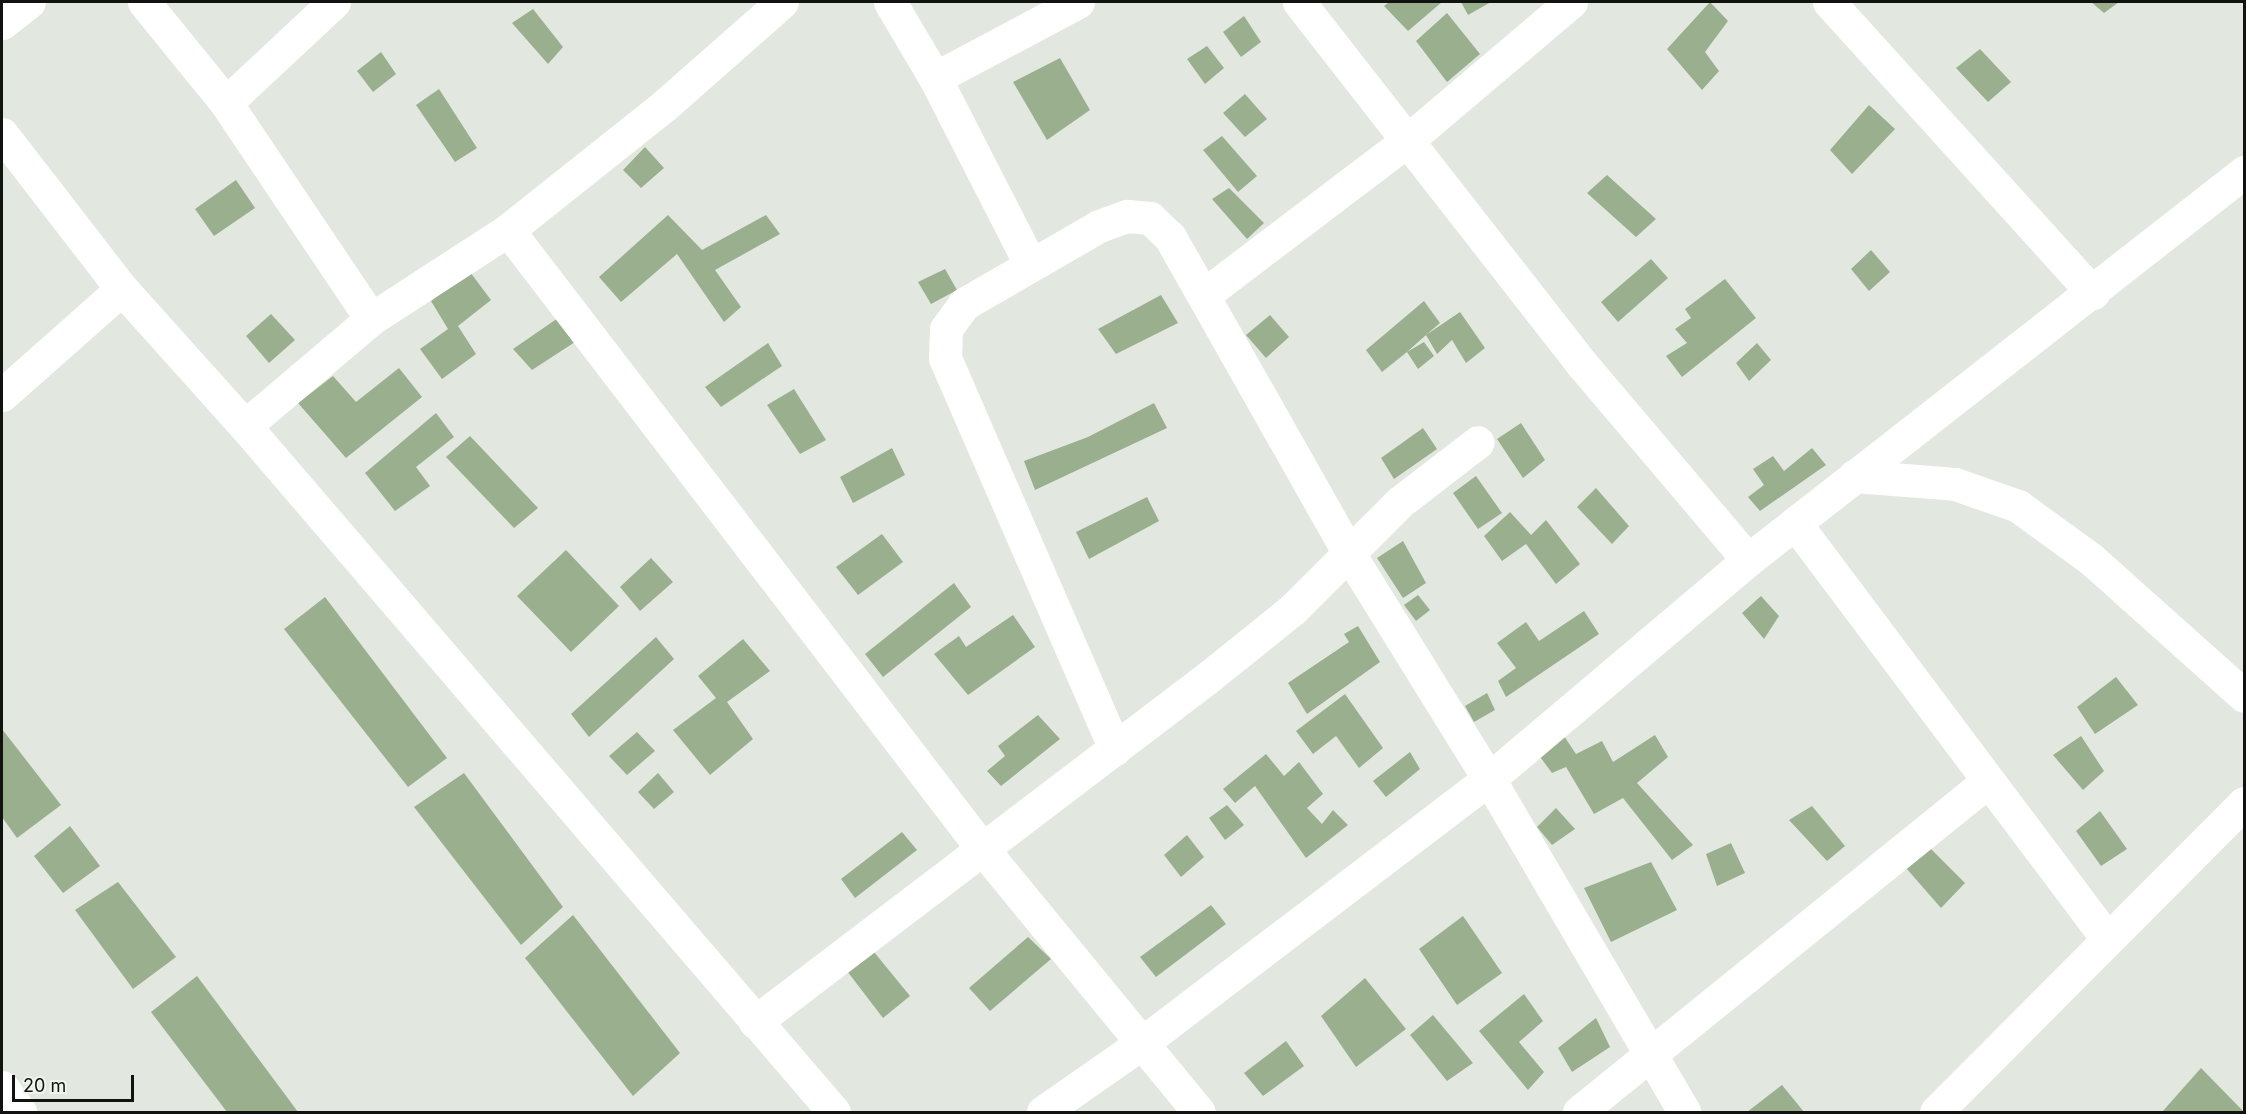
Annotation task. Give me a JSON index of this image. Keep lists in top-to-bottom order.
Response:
{
  "scale_bar": "20 m"
}
